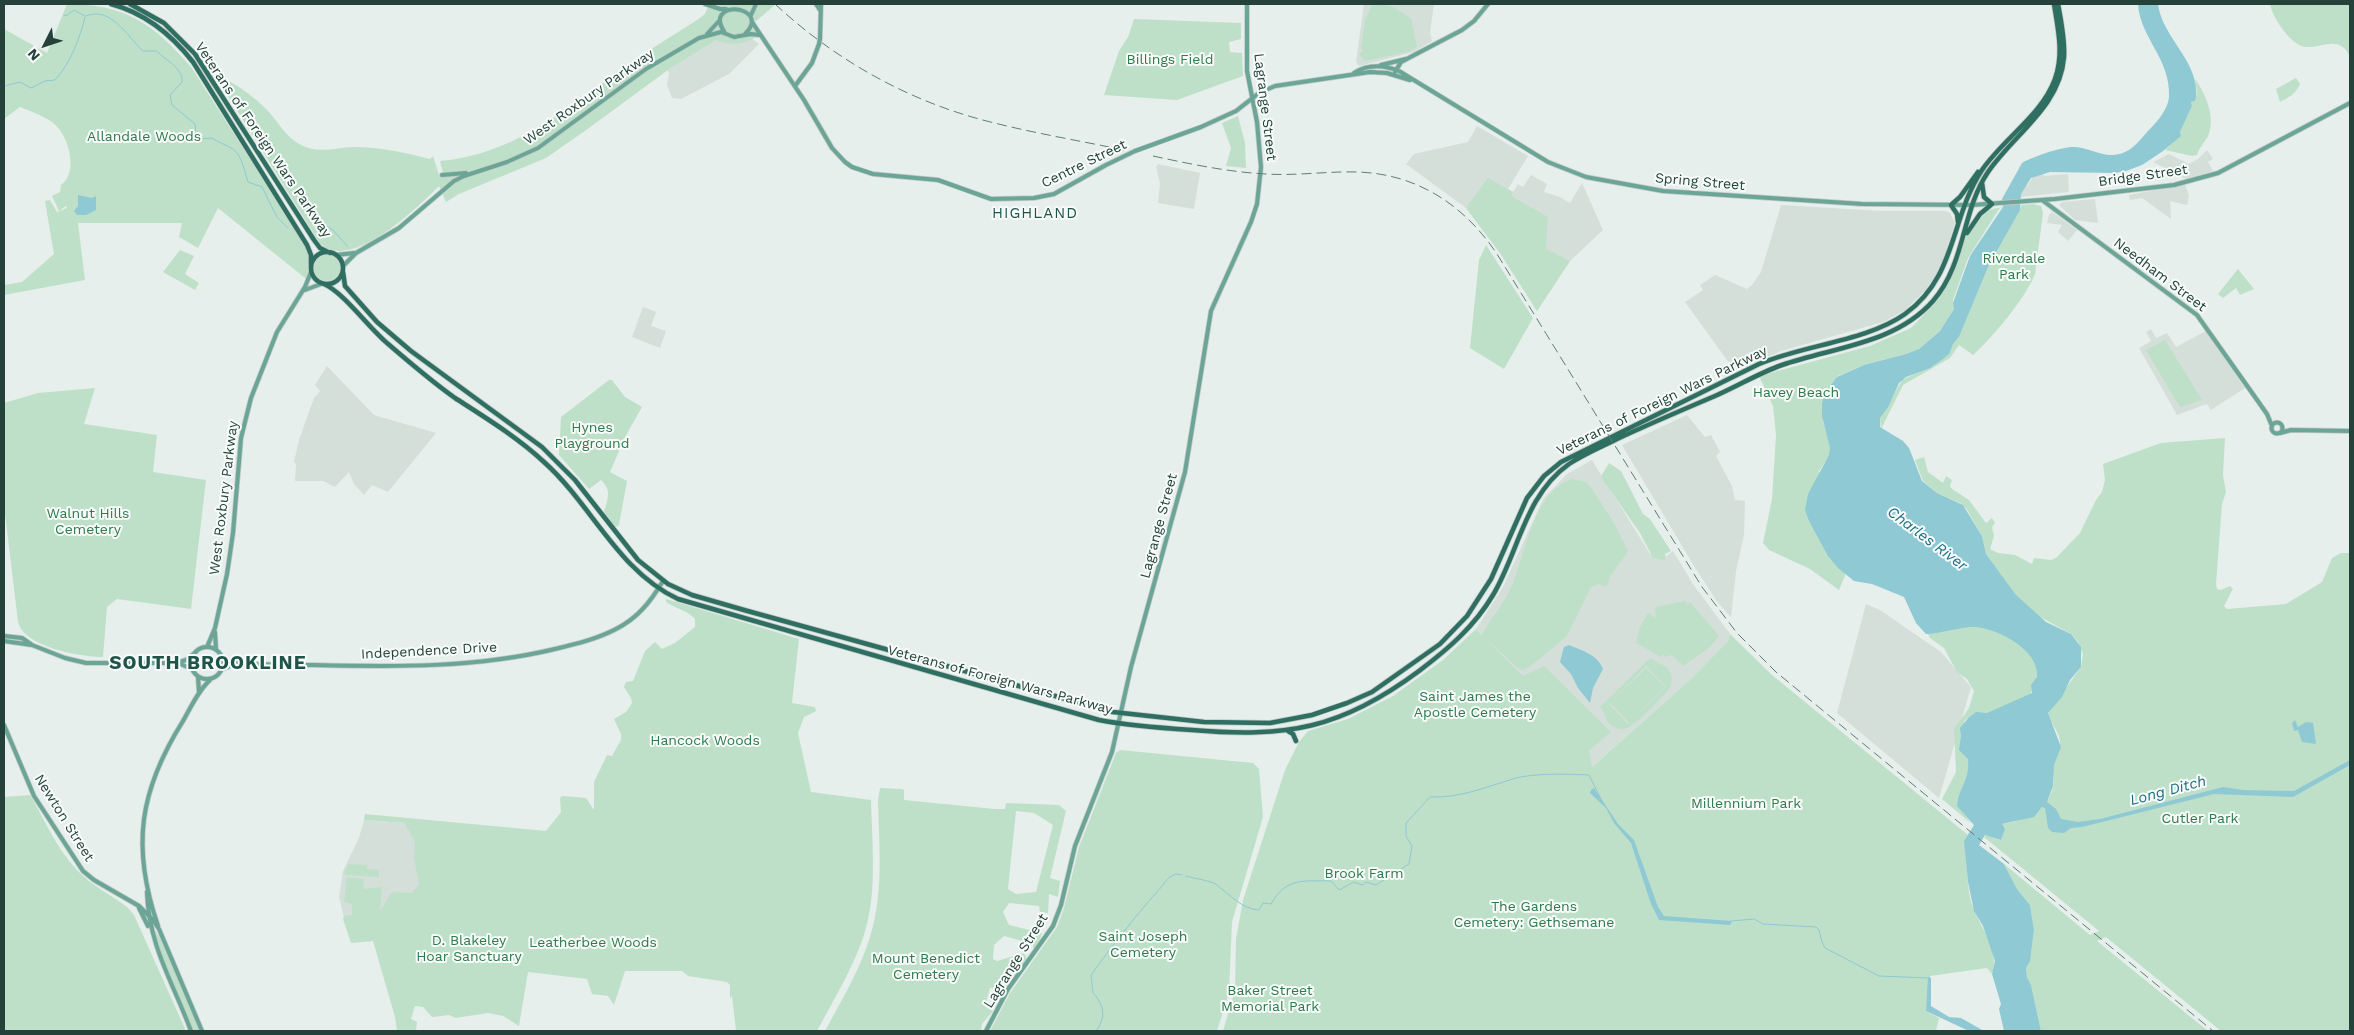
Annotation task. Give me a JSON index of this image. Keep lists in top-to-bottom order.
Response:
{
  "streets": {
    "highway": ["Veterans of Foreign Wars Parkway"],
    "main road": [
      "West Roxbury Parkway",
      "Lagrange Street",
      "Centre Street",
      "Bridge Street",
      "Spring Street",
      "Needham Street",
      "Independence Drive",
      "Newton Street"
    ]
  },
  "crossings": [
    ["West Roxbury Parkway", "Veterans of Foreign Wars Parkway"],
    ["West Roxbury Parkway", "Centre Street"],
    ["Lagrange Street", "Veterans of Foreign Wars Parkway"],
    ["Lagrange Street", "Centre Street"],
    ["Veterans of Foreign Wars Parkway", "Spring Street"],
    ["Veterans of Foreign Wars Parkway", "Independence Drive"],
    ["Centre Street", "Spring Street"],
    ["Bridge Street", "Spring Street"],
    ["Bridge Street", "Needham Street"]
  ],
  "districts": ["HIGHLAND", "SOUTH BROOKLINE"],
  "water": ["Charles River", "Long Ditch"],
  "parks": [
    "Billings Field",
    "Allandale Woods",
    "Riverdale Park",
    "Havey Beach",
    "Hynes Playground",
    "Walnut Hills Cemetery",
    "Saint James the Apostle Cemetery",
    "Hancock Woods",
    "Millennium Park",
    "Cutler Park",
    "Brook Farm",
    "The Gardens Cemetery: Gethsemane",
    "Saint Joseph Cemetery",
    "D. Blakeley Hoar Sanctuary",
    "Leatherbee Woods",
    "Mount Benedict Cemetery",
    "Baker Street Memorial Park"
  ],
  "north": "bottom left"
}
